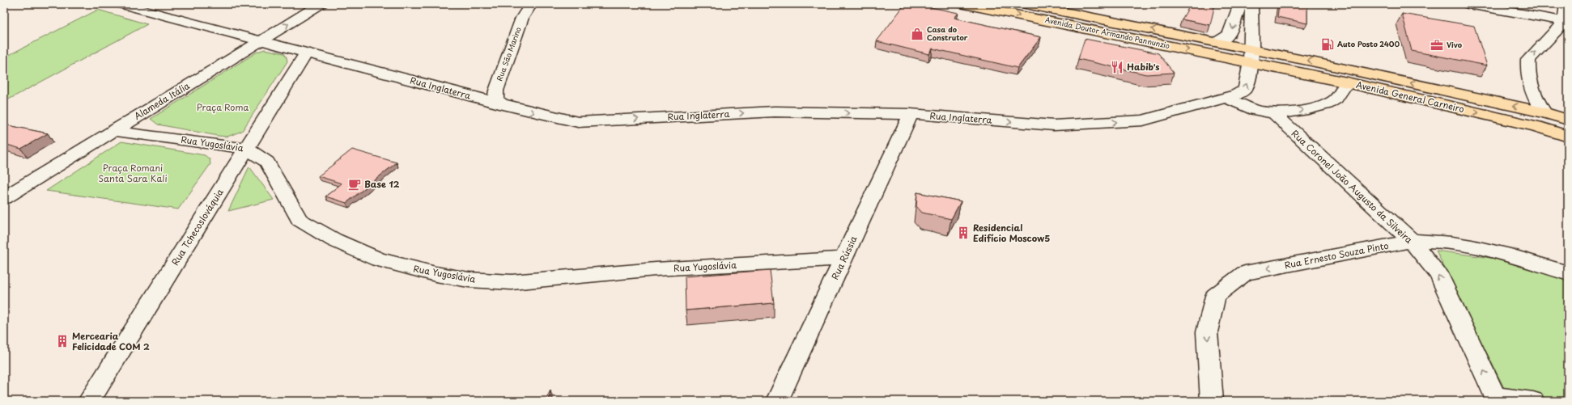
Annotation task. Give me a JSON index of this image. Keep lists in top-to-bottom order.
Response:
{
  "streets": {
    "main road": ["Avenida Doutor Armando Pannunzio", "Avenida General Carneiro"],
    "street": [
      "Rua São Marino",
      "Rua Inglaterra",
      "Alameda Itália",
      "Rua Yugoslávia",
      "Rua Coronel João Augusto da Silveira",
      "Rua Tchecoslováquia",
      "Rua Ernesto Souza Pinto",
      "Rua Rússia"
    ]
  },
  "crossings": [
    ["Avenida Doutor Armando Pannunzio", "Rua Inglaterra"],
    ["Avenida Doutor Armando Pannunzio", "Avenida General Carneiro"],
    ["Rua São Marino", "Rua Inglaterra"],
    ["Rua Inglaterra", "Avenida General Carneiro"],
    ["Rua Inglaterra", "Alameda Itália"],
    ["Rua Inglaterra", "Rua Tchecoslováquia"],
    ["Rua Inglaterra", "Rua Rússia"],
    ["Alameda Itália", "Rua Yugoslávia"],
    ["Rua Yugoslávia", "Rua Tchecoslováquia"],
    ["Rua Yugoslávia", "Rua Rússia"],
    ["Rua Coronel João Augusto da Silveira", "Rua Ernesto Souza Pinto"]
  ],
  "one_way": ["Rua Inglaterra", "Rua Coronel João Augusto da Silveira", "Rua Ernesto Souza Pinto"],
  "parks": ["Praça Roma", "Praça Romani Santa Sara Kali"],
  "places": {
    "shop": ["Casa do Construtor"],
    "fuel station": ["Auto Posto 2400"],
    "office": ["Vivo"],
    "restaurant": ["Habib's"],
    "cafe": ["Base 12"],
    "building": ["Residencial Edifício Moscow5", "Mercearia Felicidade COM 2"]
  }
}
